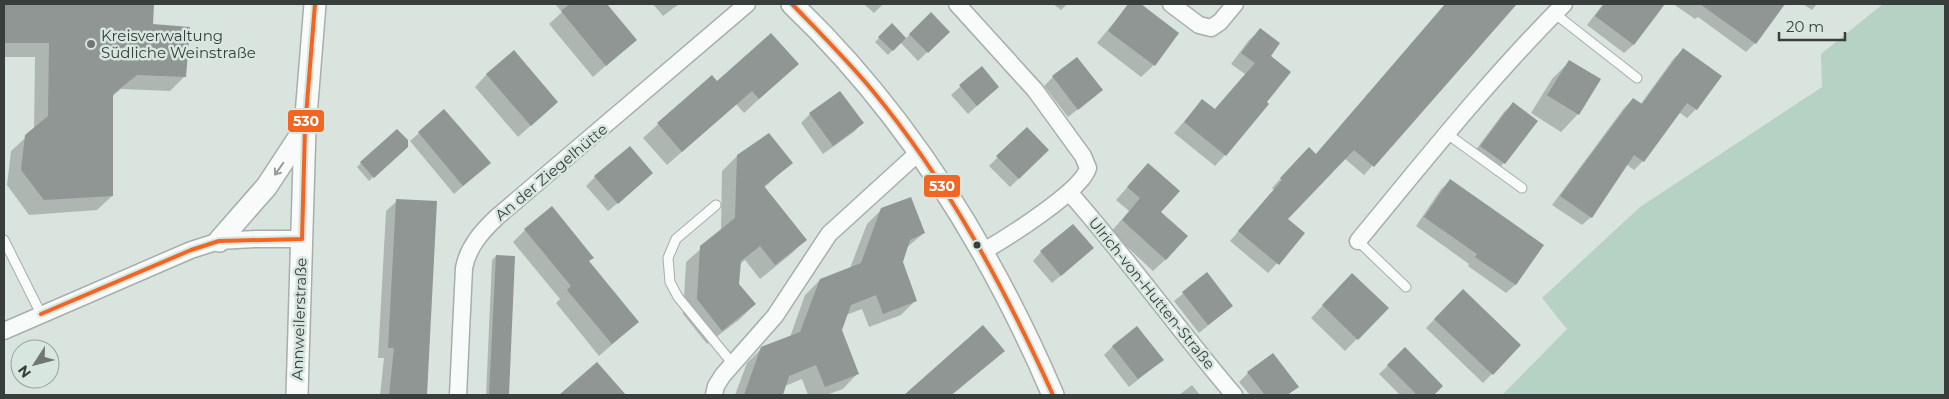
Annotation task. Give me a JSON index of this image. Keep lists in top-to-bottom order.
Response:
{
  "streets": {
    "street": ["An der Ziegelhütte", "Ulrich-von-Hutten-Straße", "Annweilerstraße"]
  },
  "places": ["Kreisverwaltung Südliche Weinstraße"],
  "lines": ["transit line 530"],
  "scale_bar": "20 m",
  "north": "bottom left"
}
